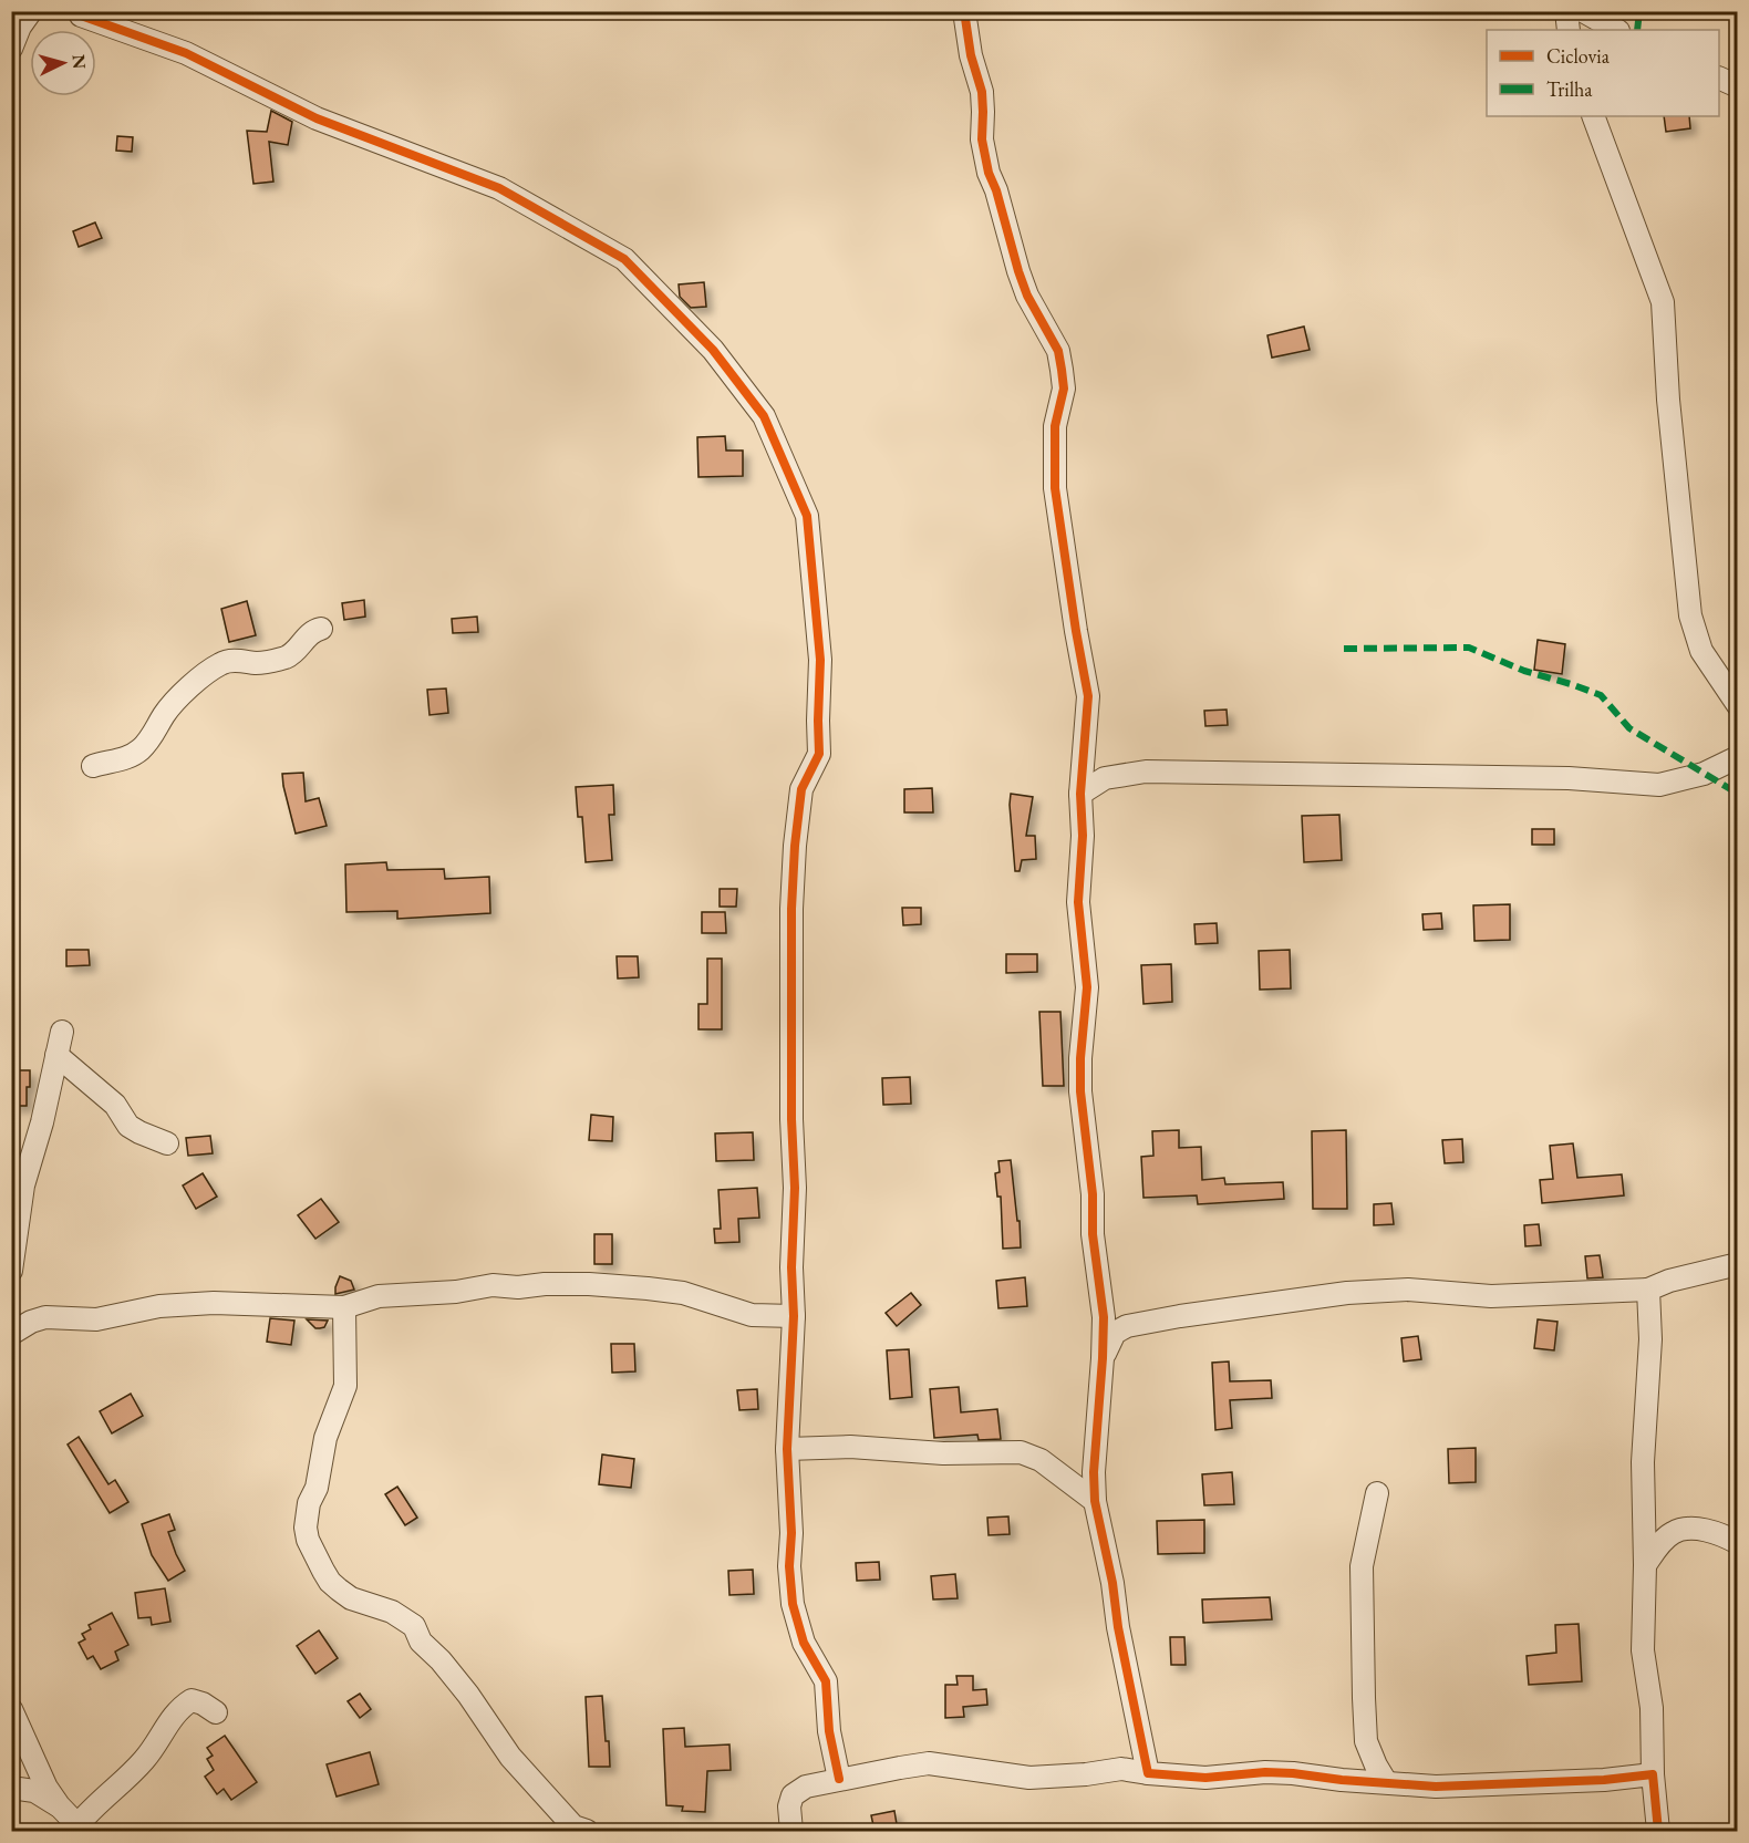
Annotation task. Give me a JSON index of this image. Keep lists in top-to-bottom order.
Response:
{
  "legend": ["Ciclovia", "Trilha"],
  "north": "right"
}
